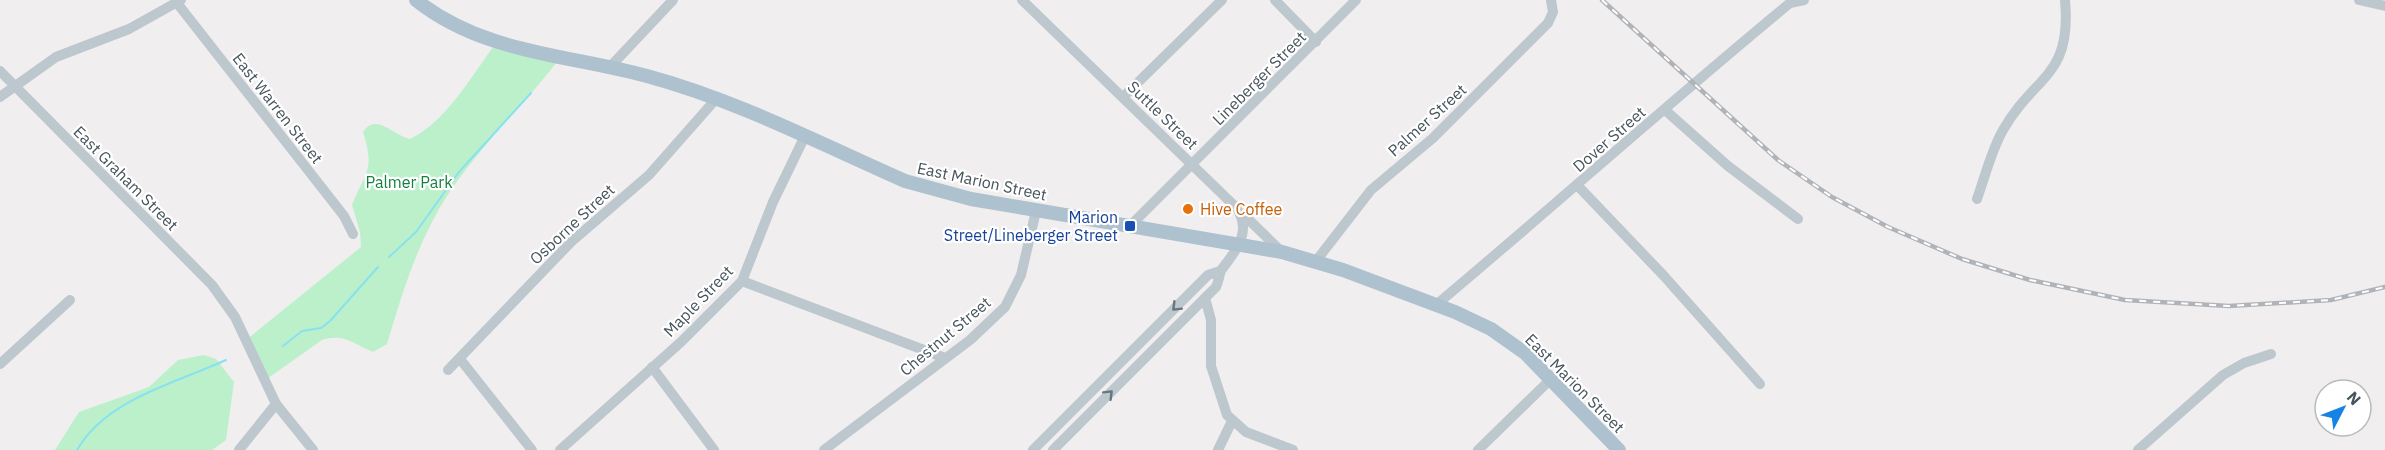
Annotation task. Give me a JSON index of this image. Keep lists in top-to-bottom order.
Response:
{
  "streets": {
    "main road": ["East Marion Street"],
    "street": [
      "Lineberger Street",
      "East Warren Street",
      "Suttle Street",
      "Palmer Street",
      "Dover Street",
      "East Graham Street",
      "Osborne Street",
      "Maple Street",
      "Chestnut Street"
    ]
  },
  "crossings": [
    ["Lineberger Street", "Suttle Street"],
    ["Lineberger Street", "East Marion Street"],
    ["Suttle Street", "East Marion Street"],
    ["Palmer Street", "East Marion Street"],
    ["Dover Street", "East Marion Street"],
    ["East Marion Street", "Osborne Street"],
    ["East Marion Street", "Maple Street"],
    ["East Marion Street", "Chestnut Street"]
  ],
  "parks": ["Palmer Park"],
  "places": {
    "other": ["Hive Coffee"],
    "transit": ["Marion Street/Lineberger Street"]
  },
  "north": "top right"
}
